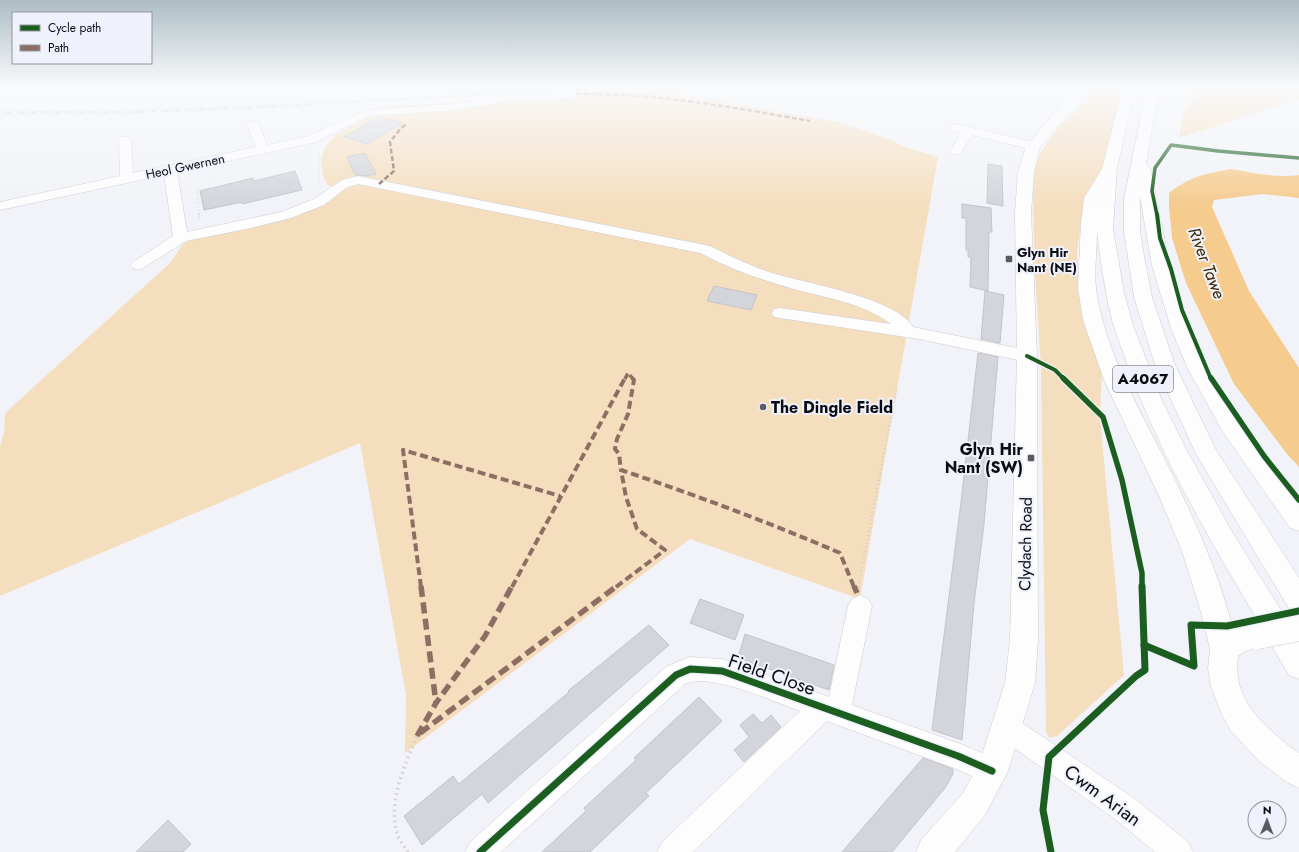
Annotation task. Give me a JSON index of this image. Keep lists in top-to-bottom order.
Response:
{
  "streets": {
    "main road": ["A4067", "Clydach Road"],
    "street": ["Heol Gwernen", "Field Close", "Cwm Arian"]
  },
  "crossings": [
    ["Clydach Road", "Field Close"],
    ["Clydach Road", "Cwm Arian"]
  ],
  "water": ["River Tawe"],
  "places": {
    "transit": ["Glyn Hir Nant (NE)", "Glyn Hir Nant (SW)"],
    "other": ["The Dingle Field"]
  },
  "legend": ["Cycle path", "Path"],
  "north": "top"
}
